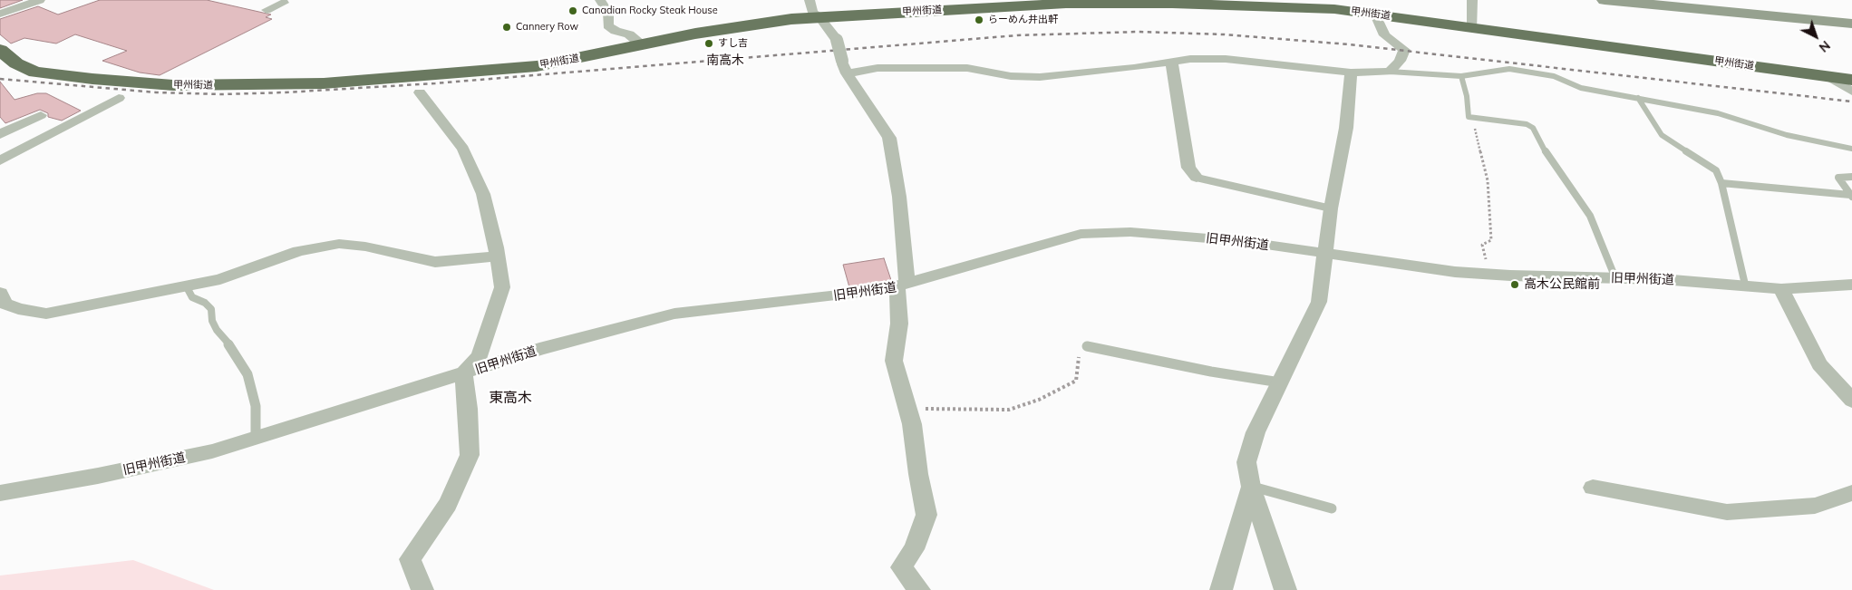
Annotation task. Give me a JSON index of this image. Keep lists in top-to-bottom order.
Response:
{
  "streets": {
    "highway": ["甲州街道"],
    "street": ["旧甲州街道"]
  },
  "districts": ["南高木", "東高木"],
  "places": [
    "Canadian Rocky Steak House",
    "らーめん井出軒",
    "Cannery Row",
    "すし吉",
    "高木公民館前"
  ],
  "north": "bottom right"
}
